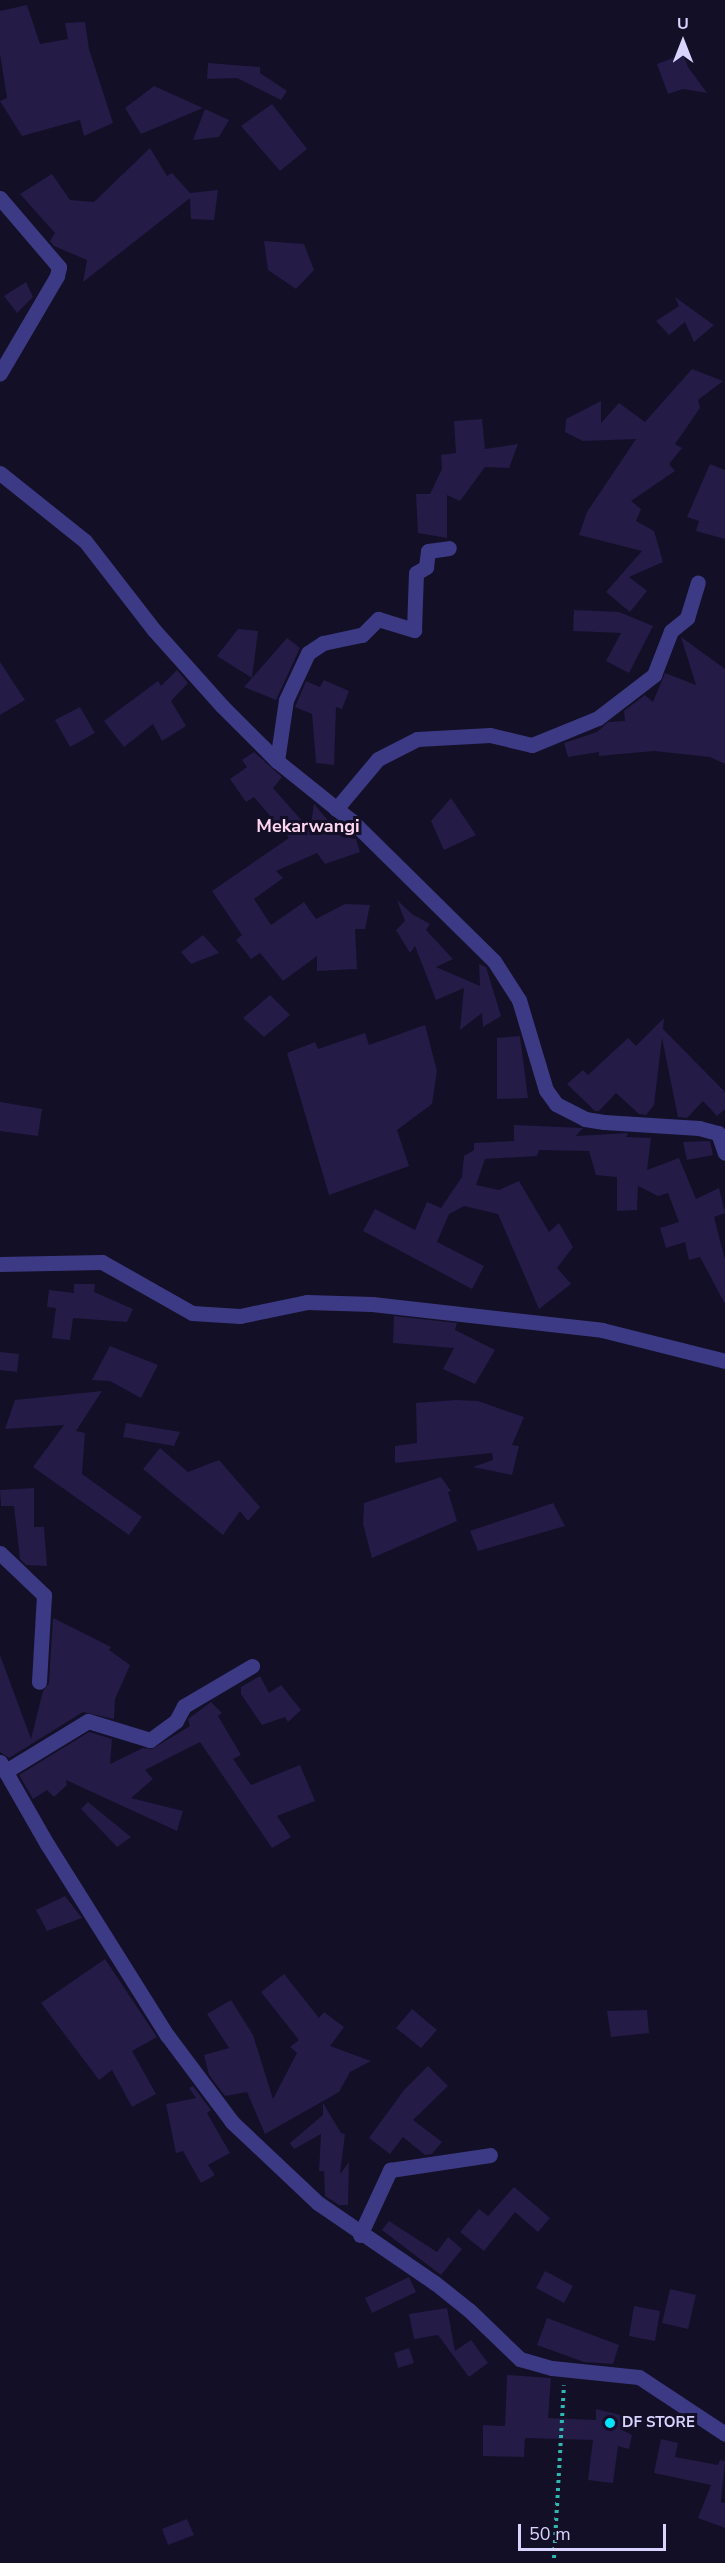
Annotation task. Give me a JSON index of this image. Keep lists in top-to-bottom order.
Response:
{
  "districts": ["Mekarwangi"],
  "places": ["DF STORE"],
  "scale_bar": "50 m",
  "north": "top"
}
